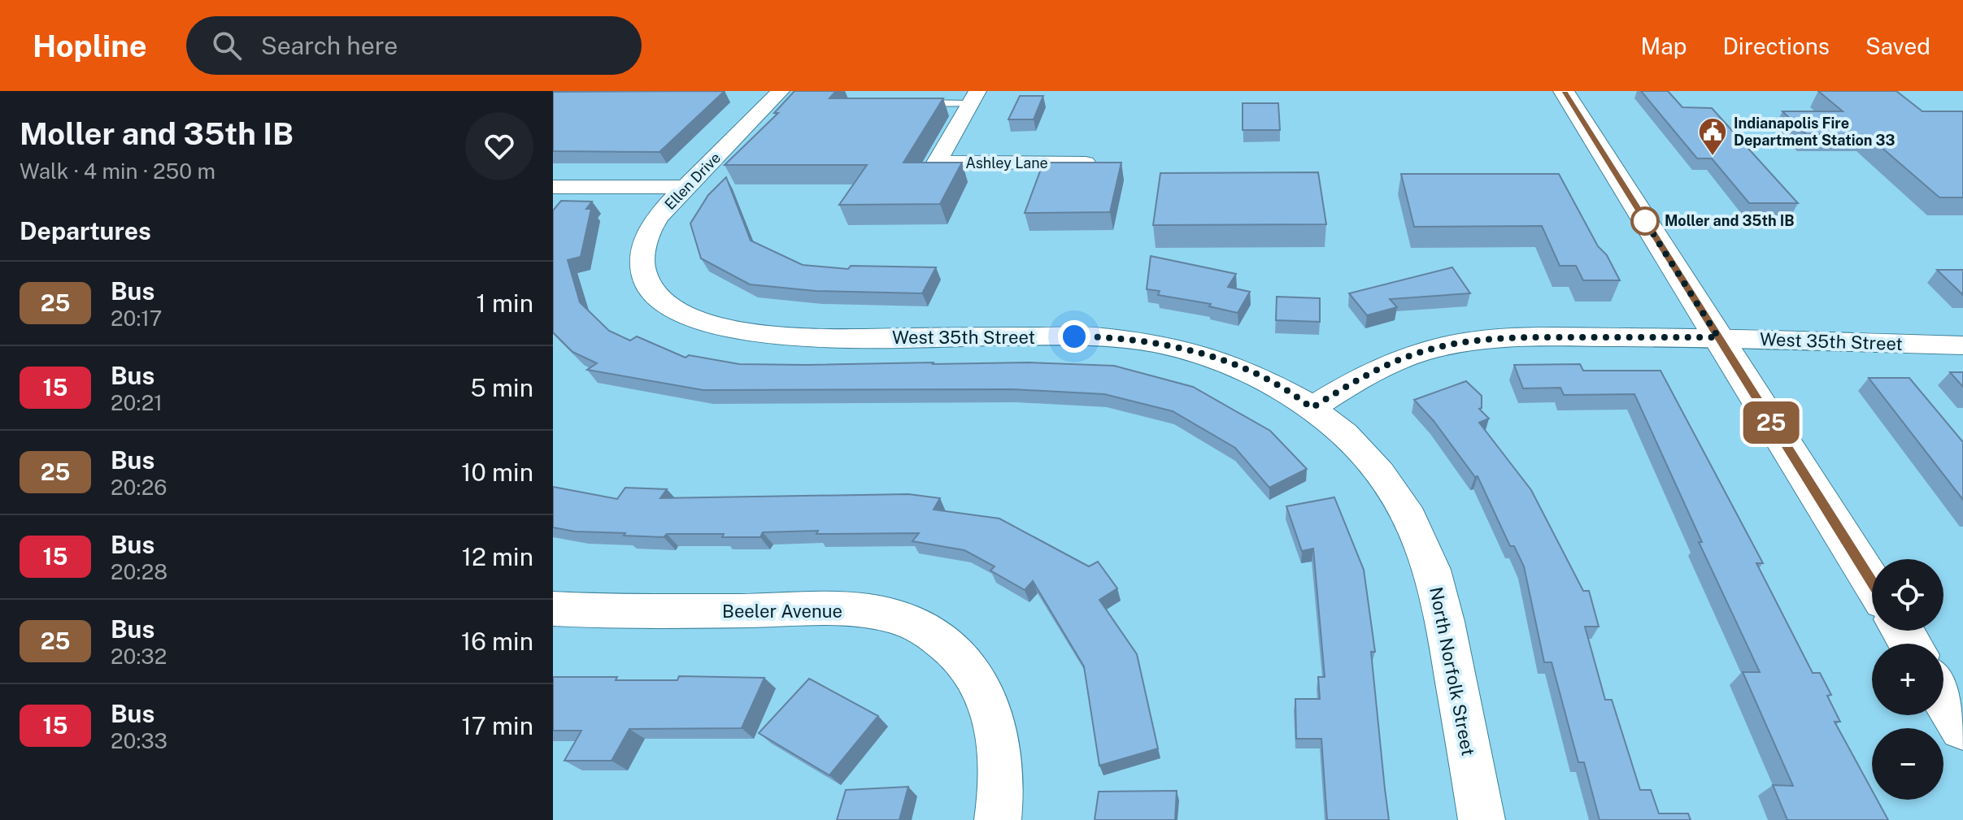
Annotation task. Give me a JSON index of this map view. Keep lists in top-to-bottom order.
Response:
{
  "streets": {
    "street": [
      "Ashley Lane",
      "Ellen Drive",
      "West 35th Street",
      "Beeler Avenue",
      "North Norfolk Street"
    ]
  },
  "crossings": [
    ["Ellen Drive", "West 35th Street"],
    ["West 35th Street", "North Norfolk Street"]
  ],
  "places": {
    "public building": ["Indianapolis Fire Department Station 33"],
    "other": ["Moller and 35th IB"]
  },
  "lines": ["bus line 25"],
  "page": {
    "header": "Hopline",
    "search": "Search here",
    "nav": ["Map", "Directions", "Saved"],
    "heading": [
      ["Moller and 35th IB", "Walk · 4 min · 250 m"],
      "Departures"
    ],
    "on_map": "25",
    "list": [
      {
        "mark": "25",
        "name": "Bus",
        "note": "20:17",
        "value": "1 min"
      },
      {
        "mark": "15",
        "name": "Bus",
        "note": "20:21",
        "value": "5 min"
      },
      {
        "mark": "25",
        "name": "Bus",
        "note": "20:26",
        "value": "10 min"
      },
      {
        "mark": "15",
        "name": "Bus",
        "note": "20:28",
        "value": "12 min"
      },
      {
        "mark": "25",
        "name": "Bus",
        "note": "20:32",
        "value": "16 min"
      },
      {
        "mark": "15",
        "name": "Bus",
        "note": "20:33",
        "value": "17 min"
      }
    ],
    "map_buttons": ["+", "−"]
  }
}
